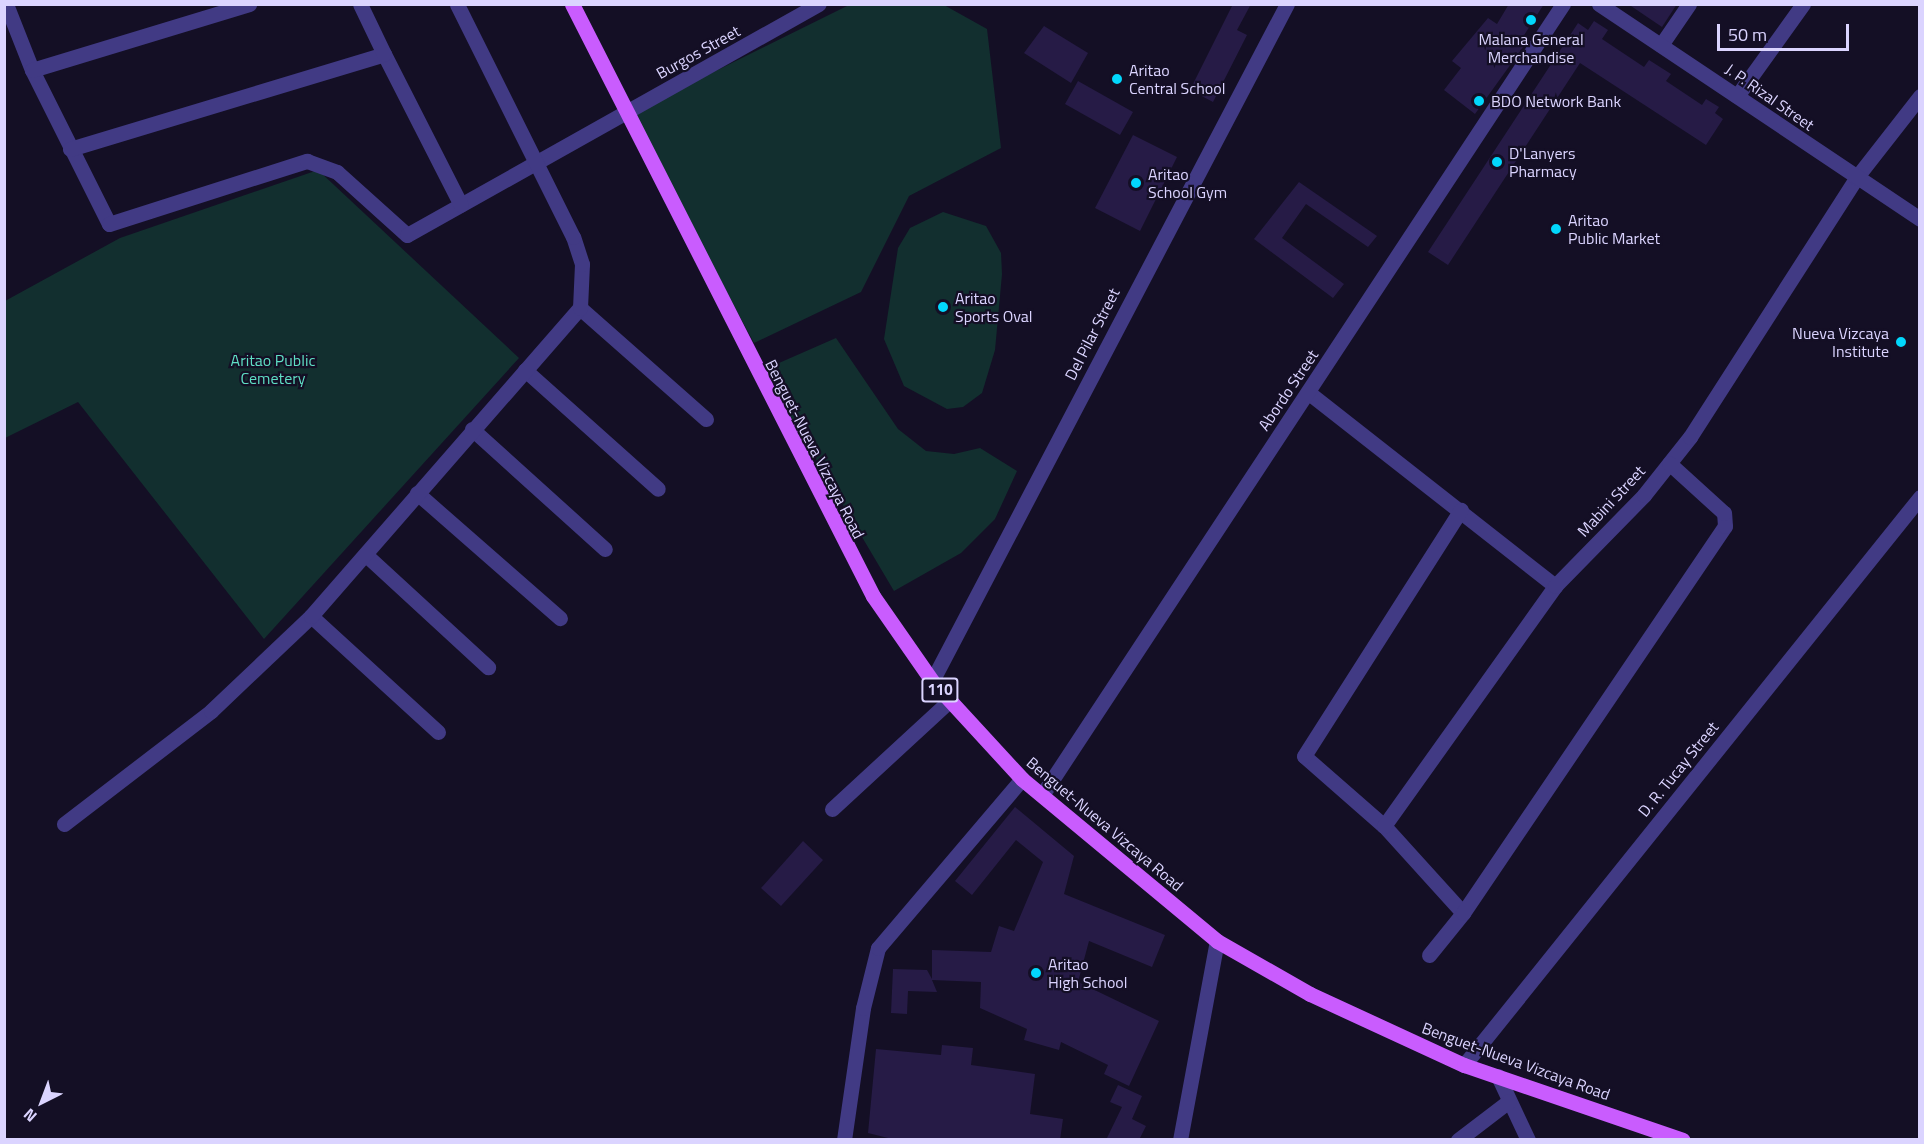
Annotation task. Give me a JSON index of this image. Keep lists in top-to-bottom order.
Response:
{
  "streets": {
    "main road": ["Benguet-Nueva Vizcaya Road", "110"],
    "street": [
      "Burgos Street",
      "J. P. Rizal Street",
      "Del Pilar Street",
      "Abordo Street",
      "Mabini Street",
      "D. R. Tucay Street"
    ]
  },
  "crossings": [
    ["Burgos Street", "Benguet-Nueva Vizcaya Road"],
    ["J. P. Rizal Street", "Mabini Street"],
    ["Del Pilar Street", "Benguet-Nueva Vizcaya Road"],
    ["Abordo Street", "Benguet-Nueva Vizcaya Road"],
    ["Benguet-Nueva Vizcaya Road", "D. R. Tucay Street"]
  ],
  "parks": ["Aritao Public Cemetery"],
  "places": [
    "Malana General Merchandise",
    "Aritao Central School",
    "BDO Network Bank",
    "D'Lanyers Pharmacy",
    "Aritao School Gym",
    "Aritao Public Market",
    "Aritao Sports Oval",
    "Nueva Vizcaya Institute",
    "Aritao High School"
  ],
  "scale_bar": "50 m",
  "north": "bottom left"
}
